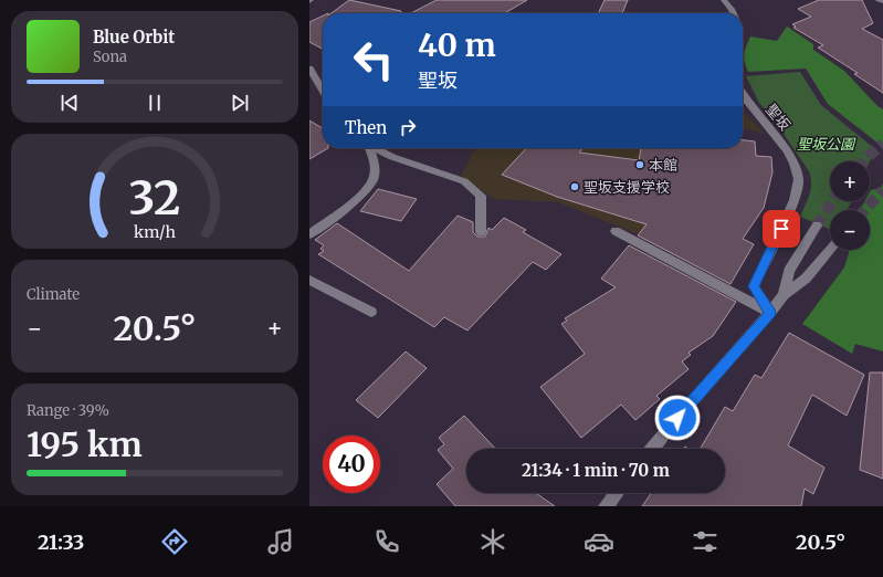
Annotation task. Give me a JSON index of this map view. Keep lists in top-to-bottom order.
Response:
{
  "streets": {
    "street": ["聖坂"]
  },
  "parks": ["聖坂公園"],
  "places": ["本館", "聖坂支援学校"],
  "page": {
    "turn": ["40 m", "聖坂"],
    "song": ["Blue Orbit", "Sona"],
    "then": "Then",
    "map_buttons": ["+", "−"],
    "tile": [
      "Climate",
      ["Range · 39%", "195 km"]
    ],
    "heat": ["−", "20.5°", "+"],
    "limit": "40",
    "trip": "21:34 · 1 min · 70 m",
    "tabs": ["21:33", "20.5°"],
    "gauge": ["32", "km/h"]
  }
}
